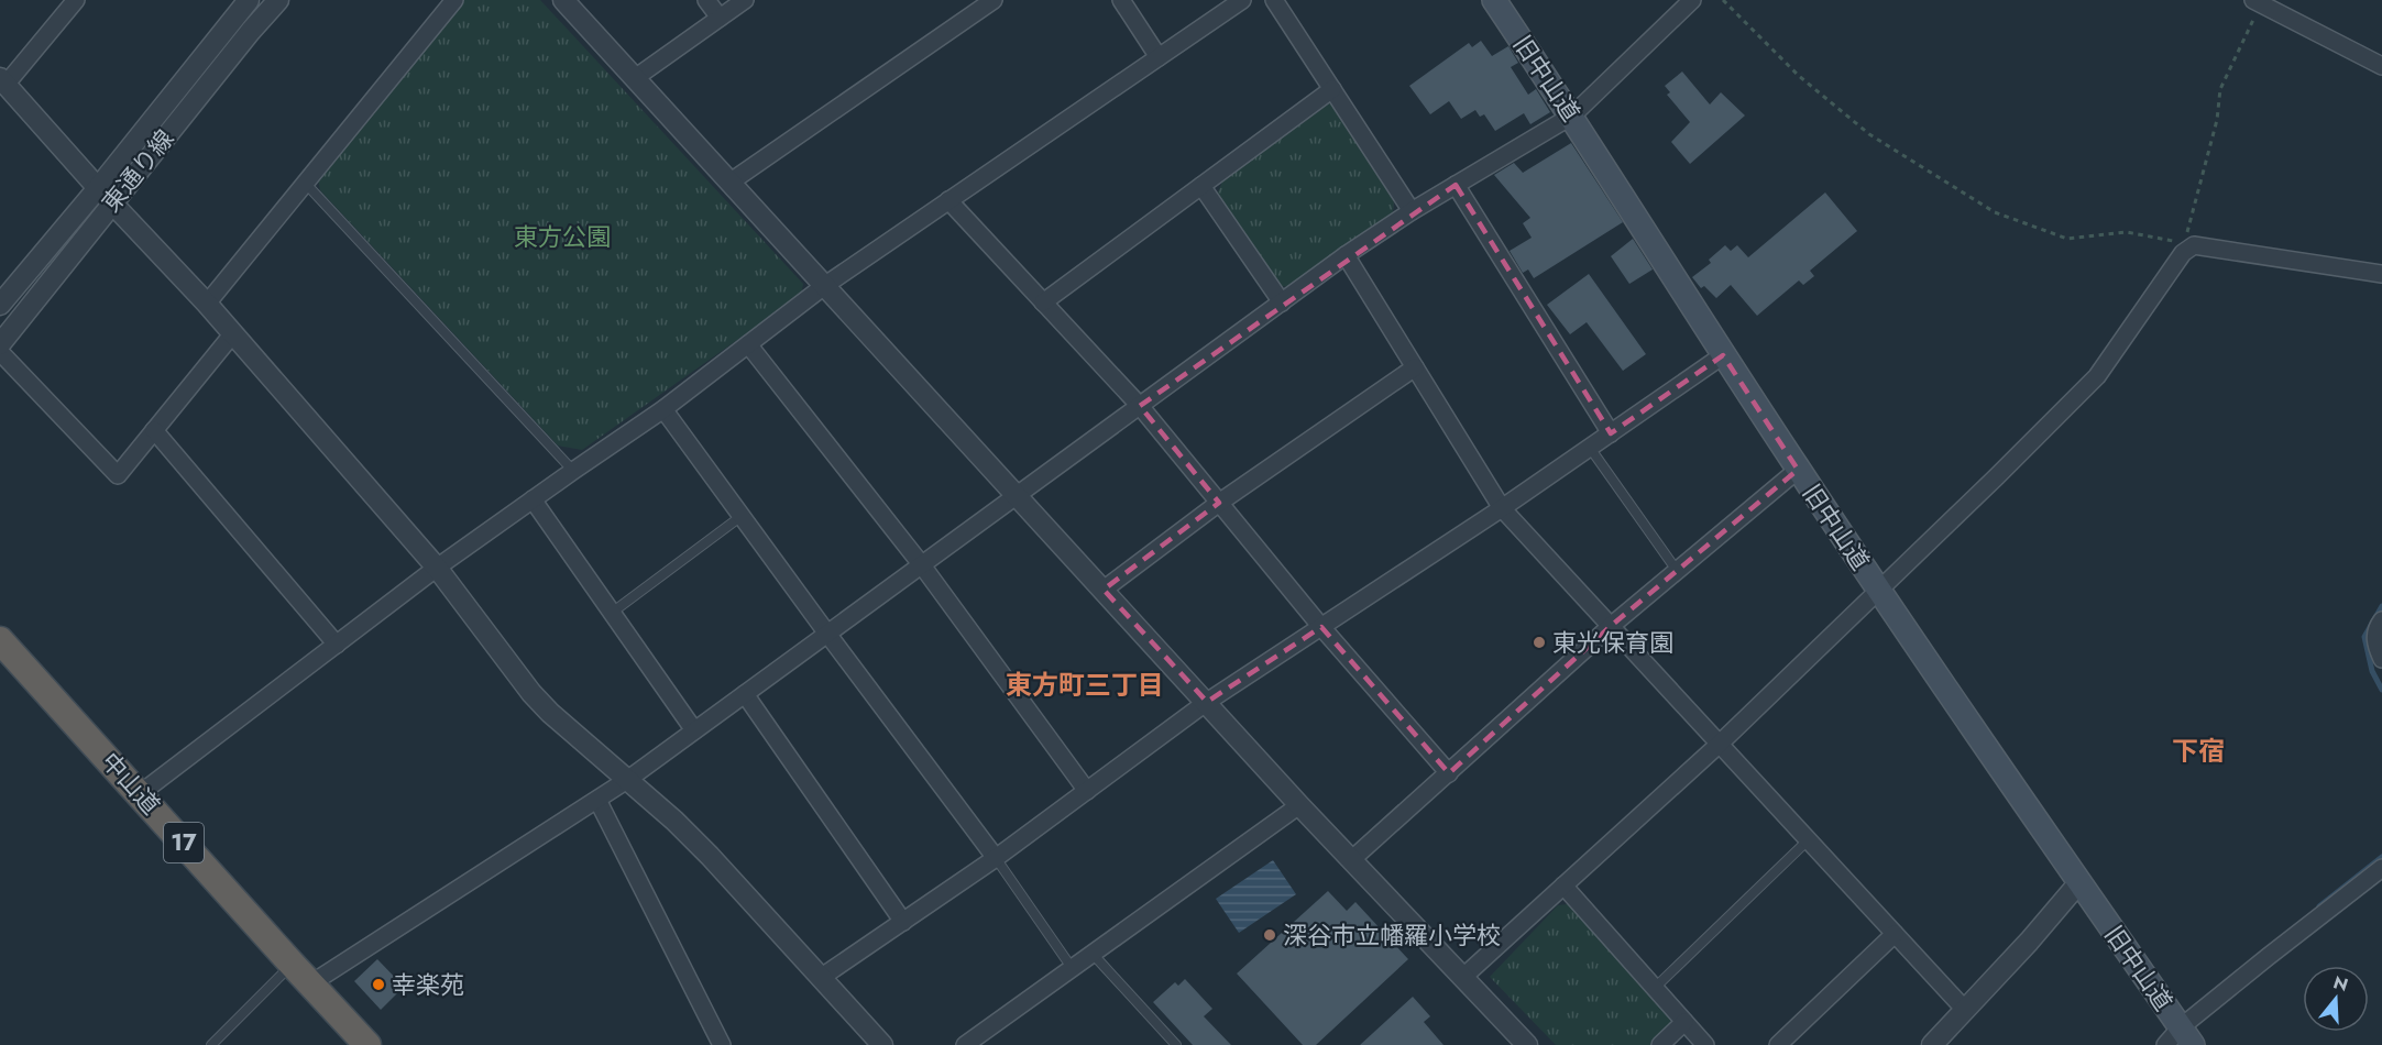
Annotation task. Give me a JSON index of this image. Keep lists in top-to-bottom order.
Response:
{
  "streets": {
    "highway": ["中山道", "17"],
    "main road": ["旧中山道"],
    "street": ["東通り線"]
  },
  "districts": ["東方町三丁目", "下宿"],
  "parks": ["東方公園"],
  "places": ["東光保育園", "深谷市立幡羅小学校", "幸楽苑"],
  "north": "top"
}
